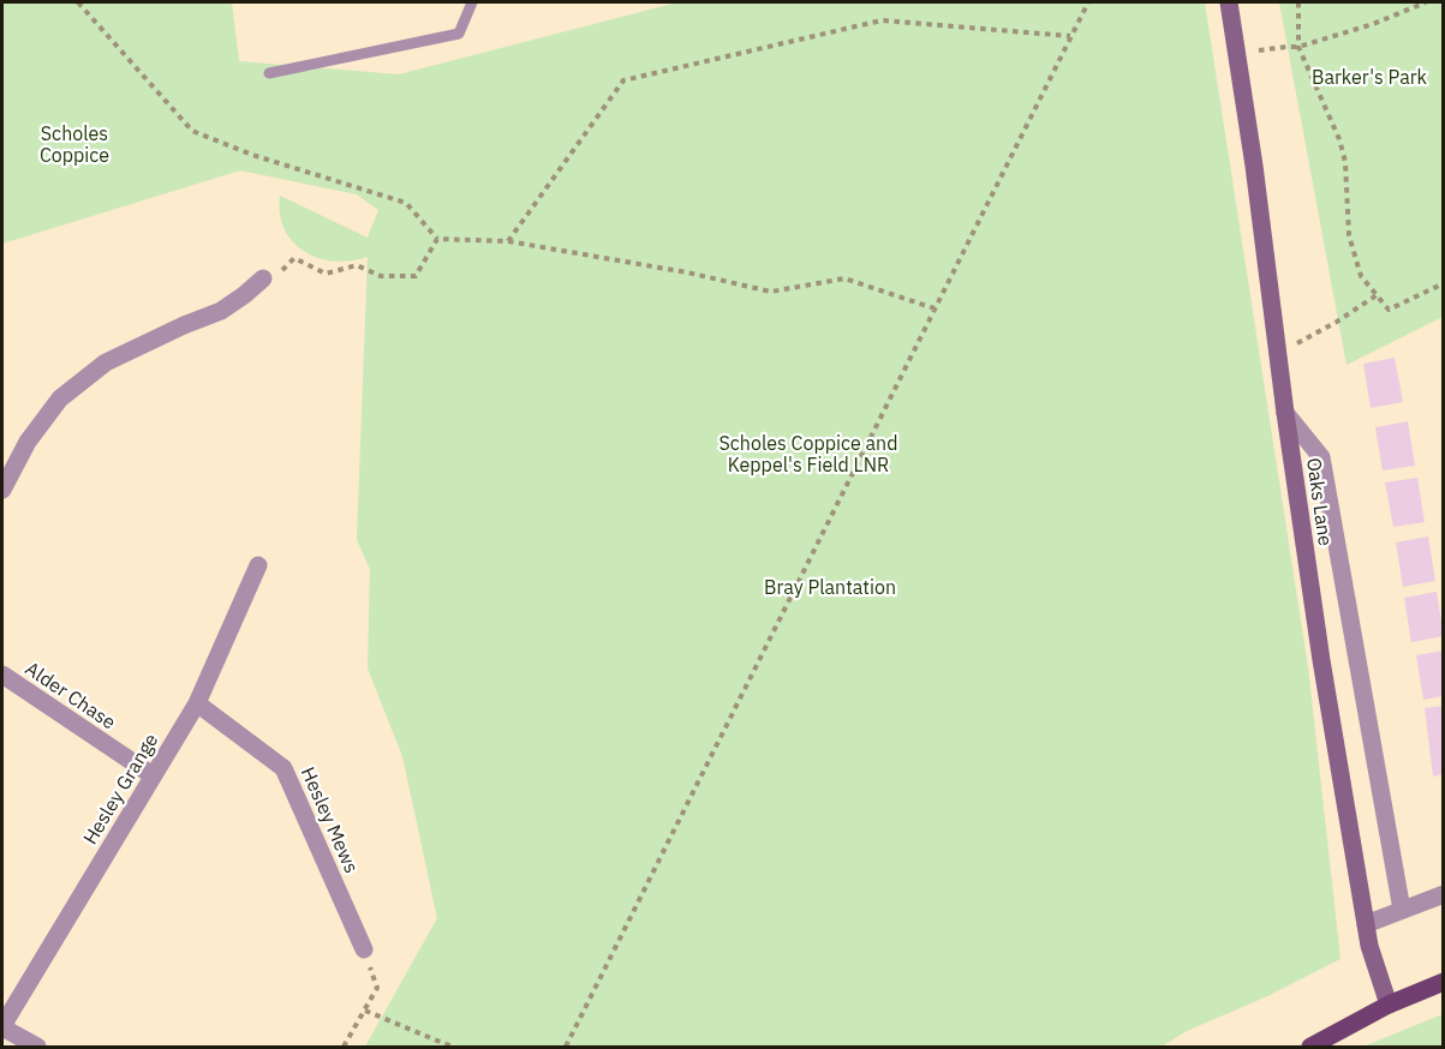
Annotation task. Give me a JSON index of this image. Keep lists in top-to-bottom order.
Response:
{
  "streets": {
    "street": [
      "Oaks Lane",
      "Alder Chase",
      "Hesley Grange",
      "Hesley Mews"
    ]
  },
  "crossings": [
    ["Alder Chase", "Hesley Grange"],
    ["Hesley Grange", "Hesley Mews"]
  ],
  "parks": [
    "Barker's Park",
    "Scholes Coppice",
    "Scholes Coppice and Keppel's Field LNR",
    "Bray Plantation"
  ]
}
